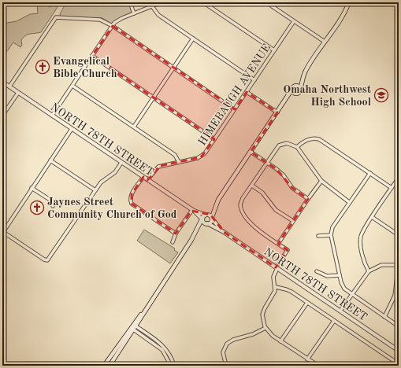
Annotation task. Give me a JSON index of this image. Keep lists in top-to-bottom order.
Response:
{
  "streets": {
    "street": ["HIMEBAUGH AVENUE", "NORTH 78TH STREET"]
  },
  "crossings": [
    ["HIMEBAUGH AVENUE", "NORTH 78TH STREET"]
  ],
  "places": {
    "church": ["Evangelical Bible Church", "Jaynes Street Community Church of God"],
    "school or university": ["Omaha Northwest High School"]
  }
}
